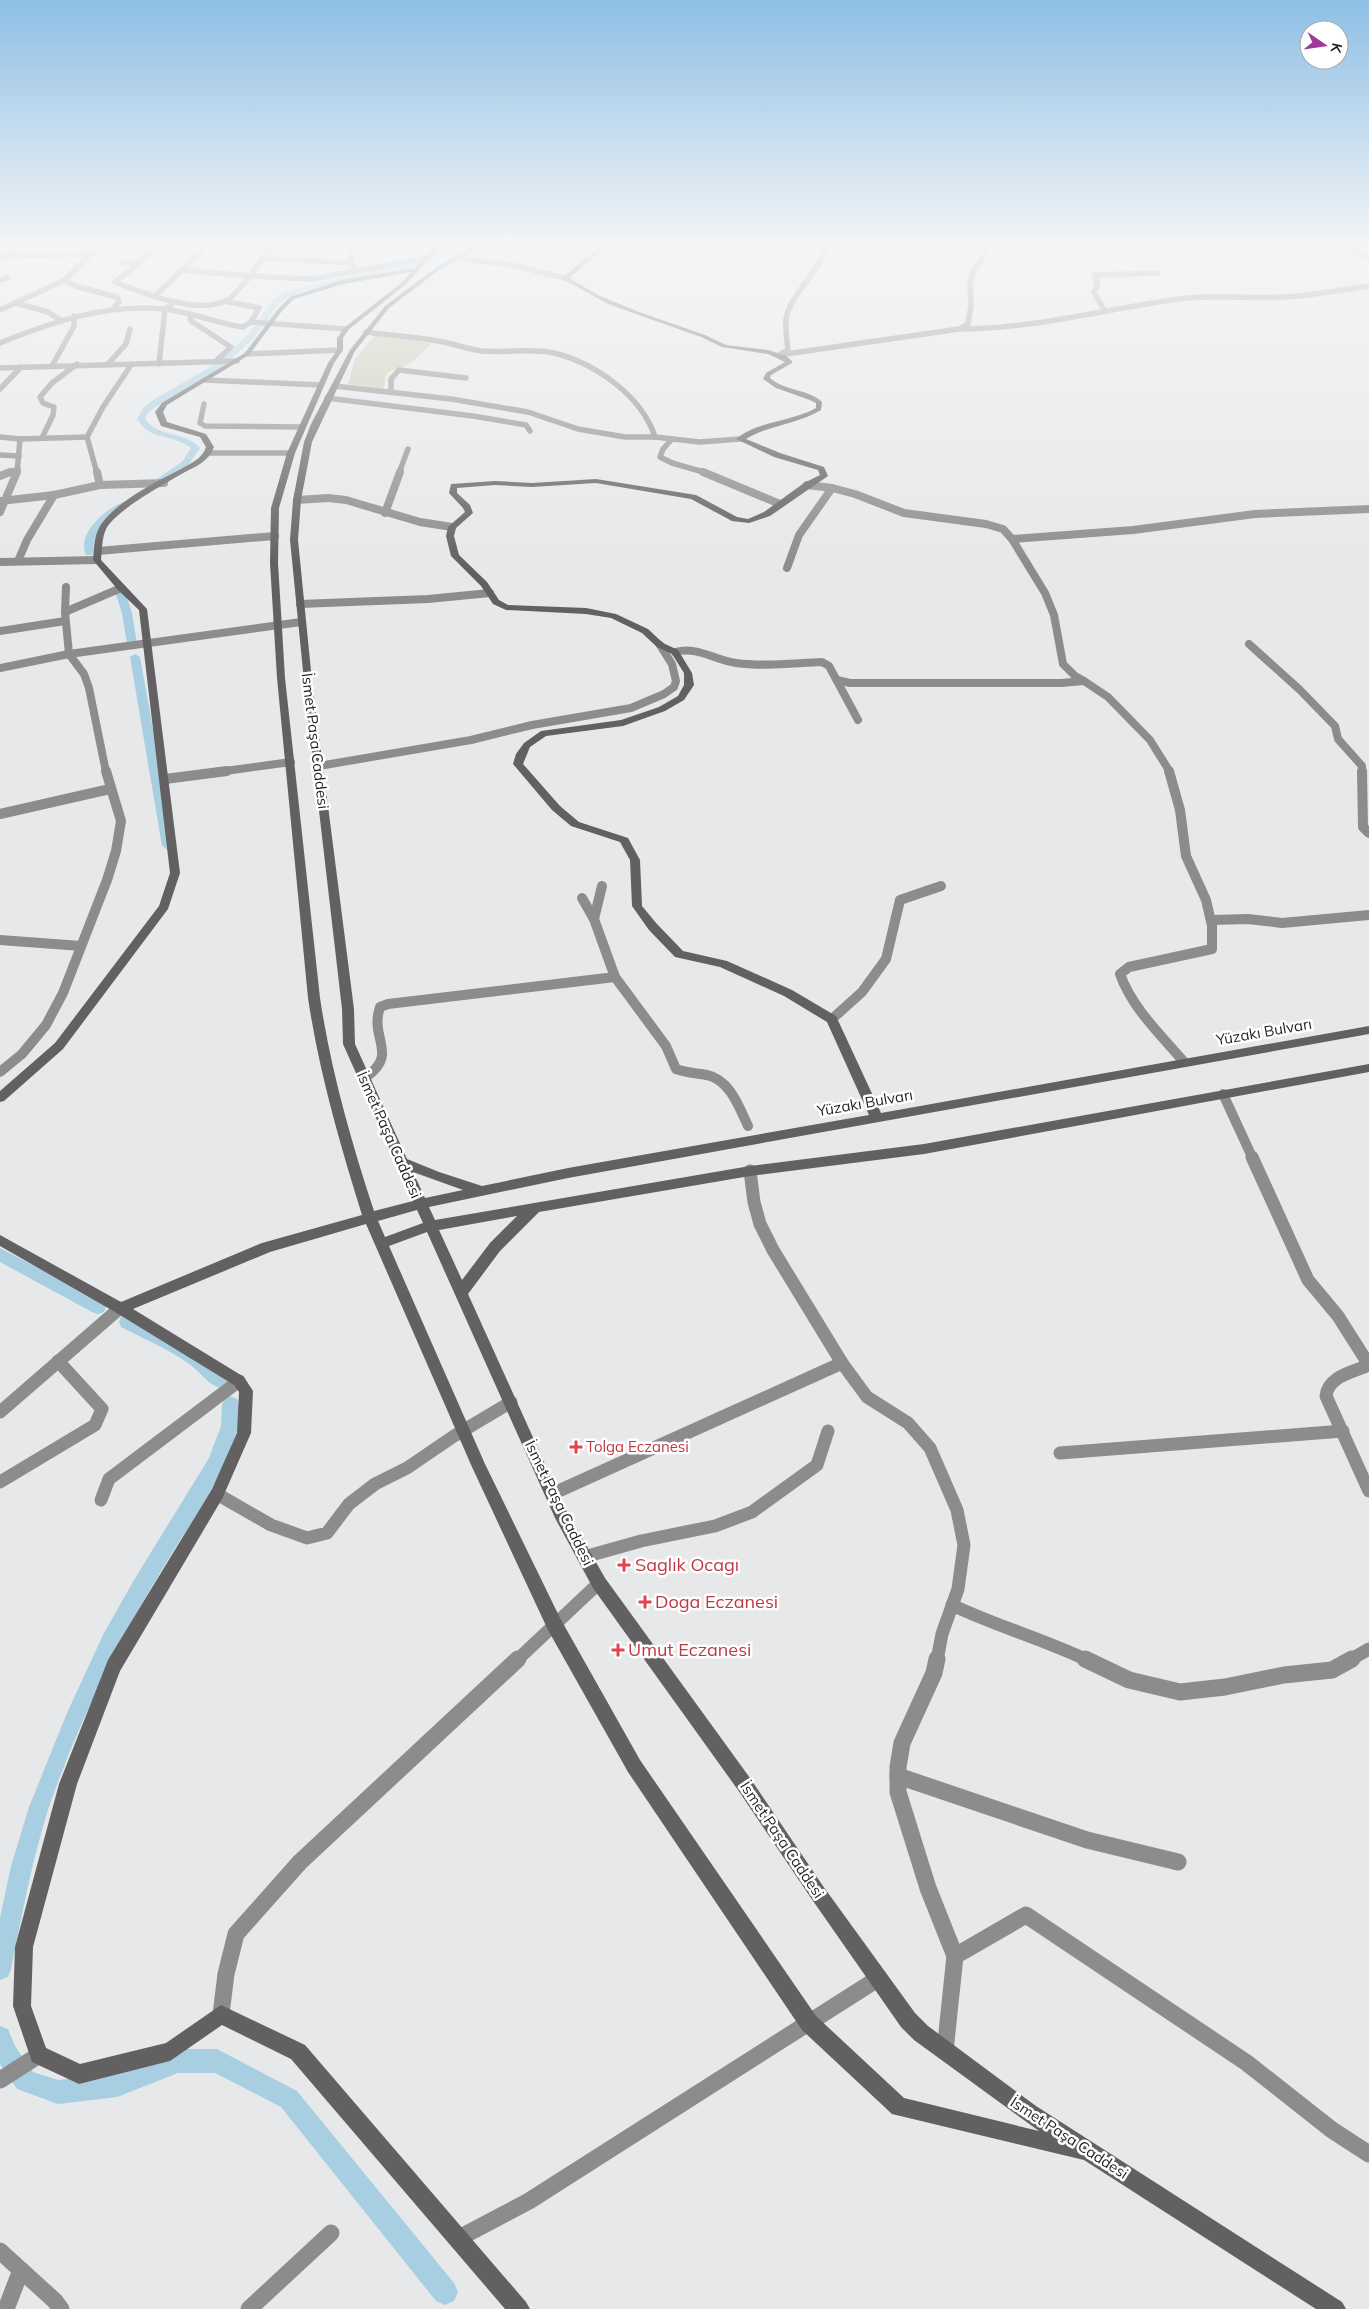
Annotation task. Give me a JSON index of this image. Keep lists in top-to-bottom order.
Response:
{
  "streets": {
    "main road": ["İsmet Paşa Caddesi", "Yüzakı Bulvarı"]
  },
  "crossings": [
    ["İsmet Paşa Caddesi", "Yüzakı Bulvarı"]
  ],
  "places": {
    "health": [
      "Tolga Eczanesi",
      "Saglık Ocagı",
      "Doga Eczanesi",
      "Umut Eczanesi"
    ]
  },
  "north": "right"
}
